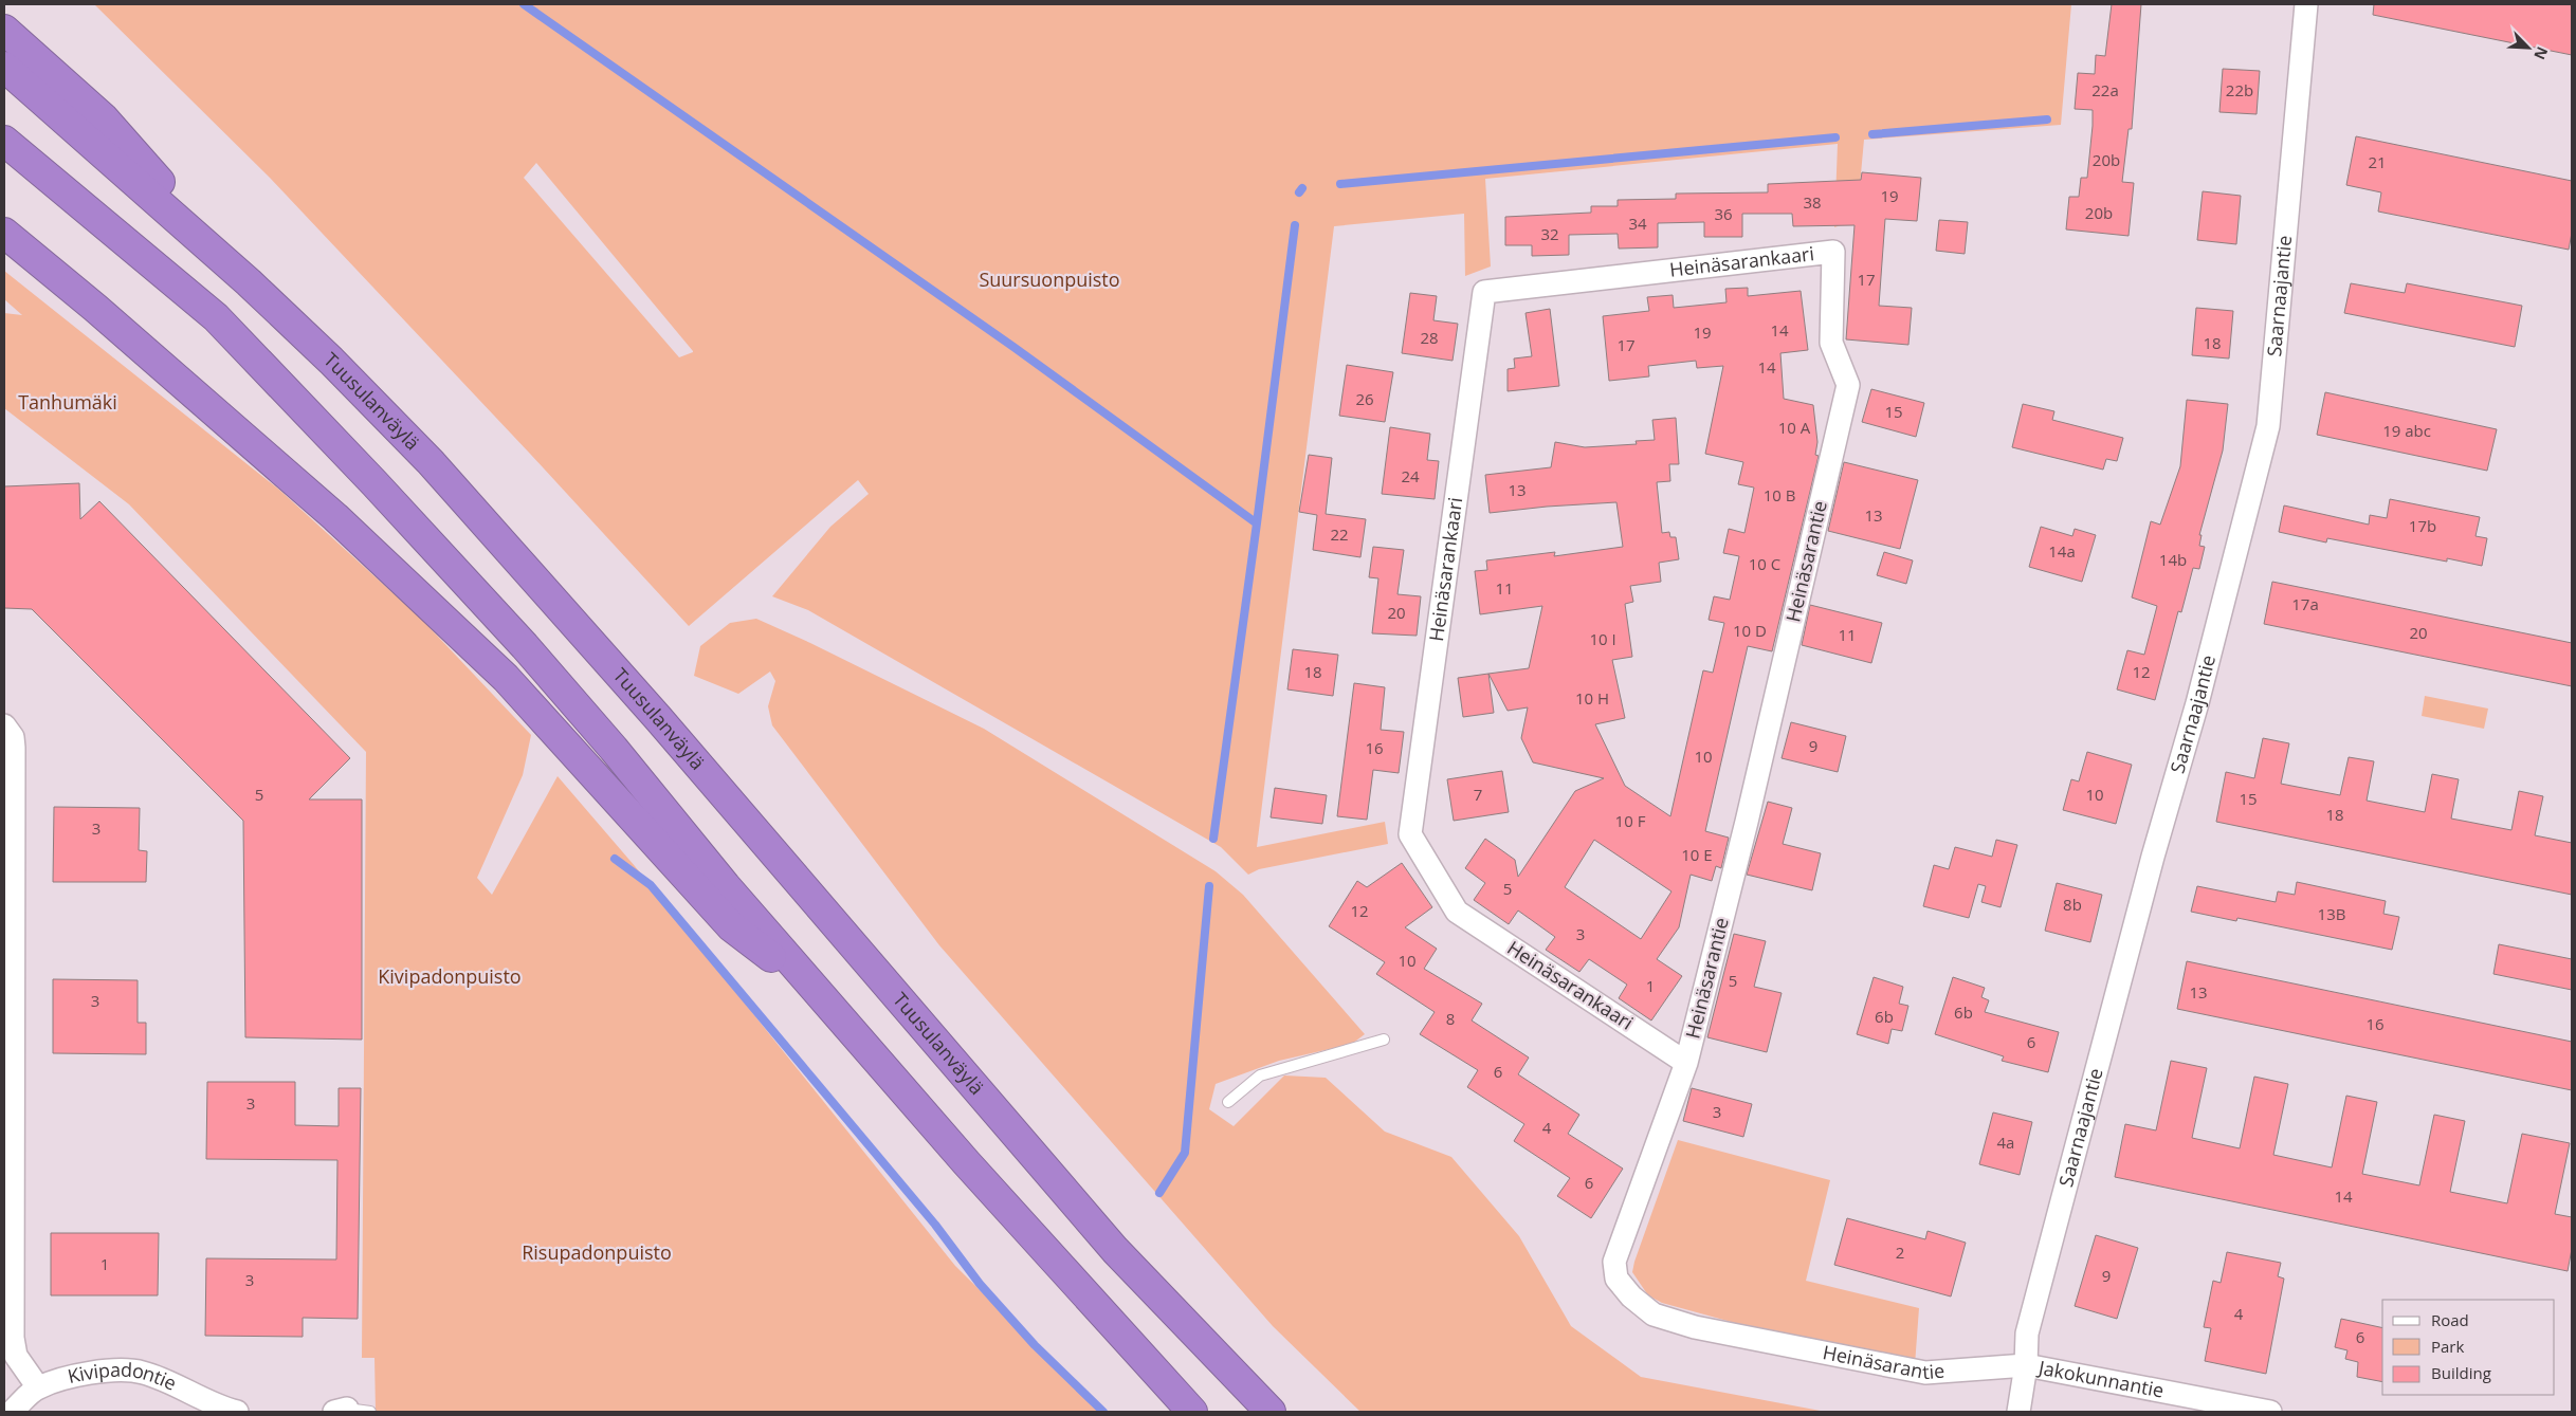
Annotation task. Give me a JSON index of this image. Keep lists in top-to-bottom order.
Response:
{
  "streets": {
    "highway": ["Tuusulanväylä"],
    "street": [
      "Heinäsarankaari",
      "Saarnaajantie",
      "Heinäsarantie",
      "Jakokunnantie",
      "Kivipadontie"
    ]
  },
  "crossings": [
    ["Heinäsarankaari", "Heinäsarantie"],
    ["Saarnaajantie", "Heinäsarantie"],
    ["Saarnaajantie", "Jakokunnantie"],
    ["Heinäsarantie", "Jakokunnantie"]
  ],
  "parks": [
    "Suursuonpuisto",
    "Tanhumäki",
    "Kivipadonpuisto",
    "Risupadonpuisto"
  ],
  "house_numbers": [
    "22a",
    "22b",
    "20b",
    "21",
    "19",
    "38",
    "20b",
    "36",
    "34",
    "32",
    "17",
    "14",
    "19",
    "28",
    "18",
    "17",
    "14",
    "26",
    "15",
    "10 A",
    "19 abc",
    "24",
    "13",
    "10 B",
    "13",
    "17b",
    "22",
    "14a",
    "14b",
    "10 C",
    "11",
    "17a",
    "20",
    "10 D",
    "20",
    "11",
    "10 I",
    "18",
    "12",
    "10 H",
    "9",
    "16",
    "10",
    "5",
    "7",
    "10",
    "15",
    "18",
    "10 F",
    "3",
    "10 E",
    "5",
    "8b",
    "12",
    "13B",
    "3",
    "10",
    "5",
    "1",
    "13",
    "3",
    "6b",
    "6b",
    "8",
    "16",
    "6",
    "6",
    "3",
    "3",
    "4",
    "4a",
    "6",
    "14",
    "2",
    "1",
    "9",
    "3",
    "4",
    "6"
  ],
  "legend": ["Road", "Park", "Building"],
  "north": "bottom right"
}
